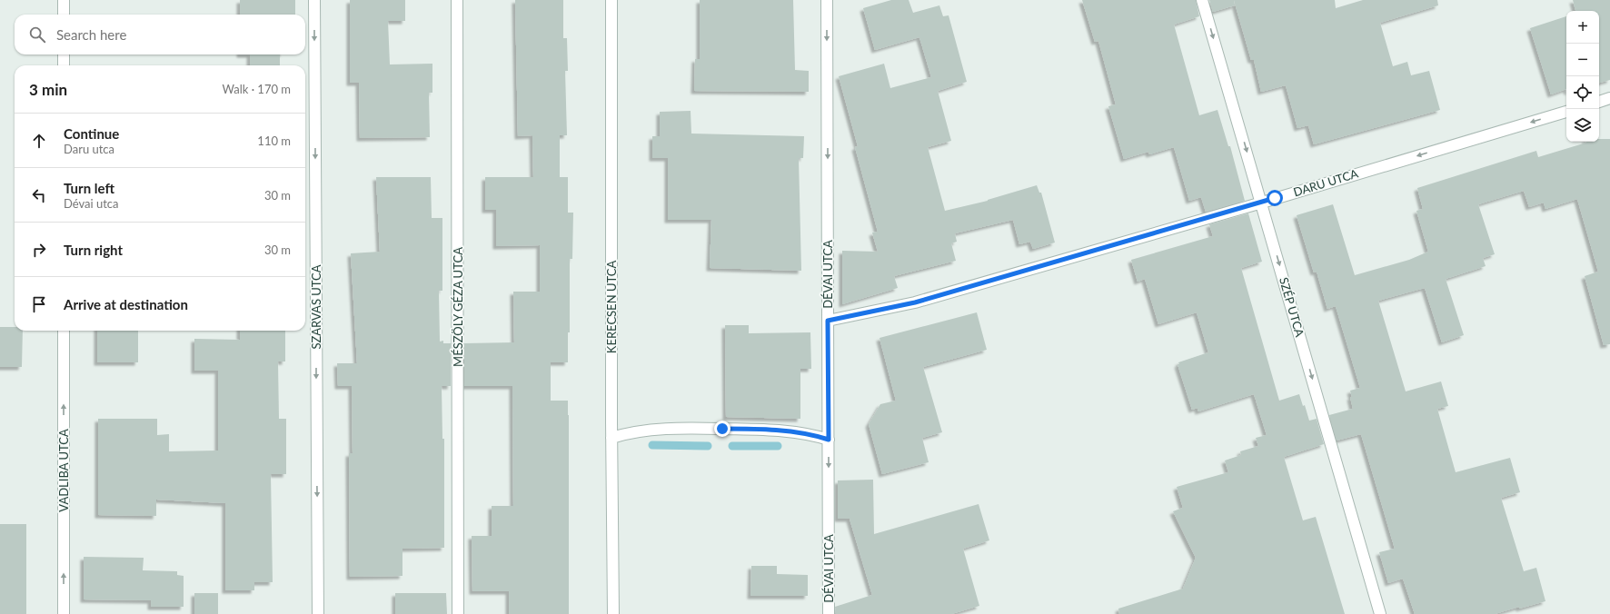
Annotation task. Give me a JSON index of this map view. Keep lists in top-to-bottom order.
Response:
{
  "streets": {
    "street": [
      "DARU UTCA",
      "DÉVAI UTCA",
      "SZARVAS UTCA",
      "MÉSZÖLY GÉZA UTCA",
      "KERECSEN UTCA",
      "SZÉP UTCA",
      "VADLIBA UTCA"
    ]
  },
  "crossings": [
    ["DARU UTCA", "DÉVAI UTCA"],
    ["DARU UTCA", "SZÉP UTCA"]
  ],
  "one_way": [
    "DARU UTCA",
    "DÉVAI UTCA",
    "SZARVAS UTCA",
    "SZÉP UTCA",
    "VADLIBA UTCA"
  ],
  "page": {
    "map_buttons": ["+", "−"],
    "search": "Search here",
    "heading": ["3 min", "Walk · 170 m"],
    "list": [
      ["Continue", "Daru utca", "110 m"],
      ["Turn left", "Dévai utca", "30 m"],
      ["Turn right", "30 m"],
      "Arrive at destination"
    ]
  }
}
